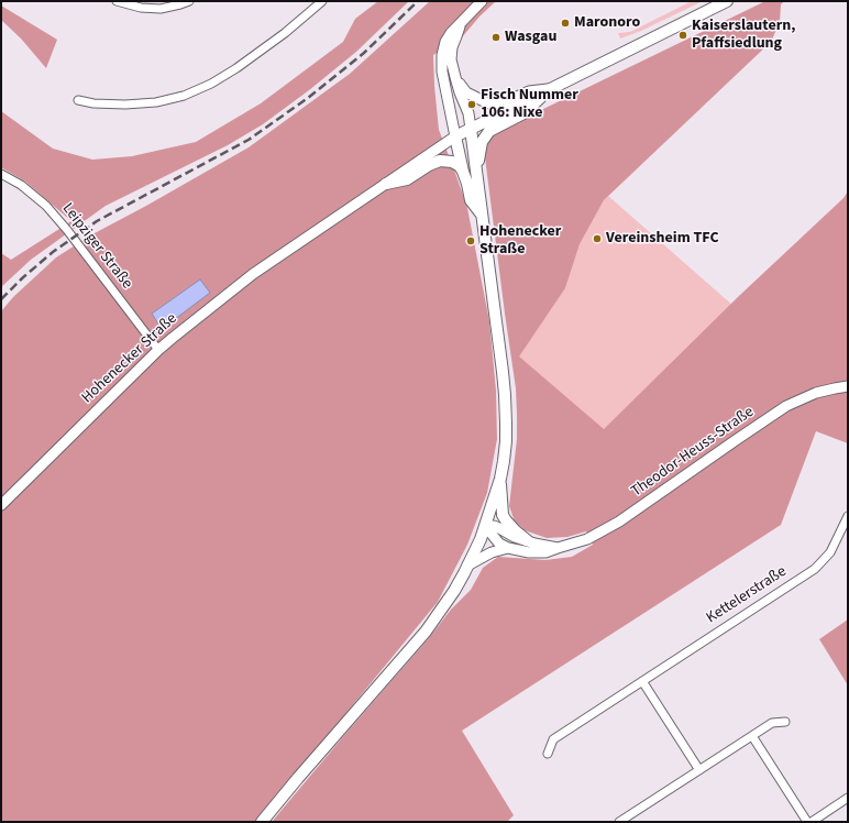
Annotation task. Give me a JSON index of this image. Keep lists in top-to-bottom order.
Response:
{
  "streets": {
    "main road": ["Hohenecker Straße"],
    "street": ["Leipziger Straße", "Theodor-Heuss-Straße", "Kettelerstraße"]
  },
  "crossings": [
    ["Leipziger Straße", "Hohenecker Straße"]
  ],
  "places": [
    "Maronoro",
    "Kaiserslautern, Pfaffsiedlung",
    "Wasgau",
    "Fisch Nummer 106: Nixe",
    "Vereinsheim TFC",
    "Hohenecker Straße"
  ]
}
